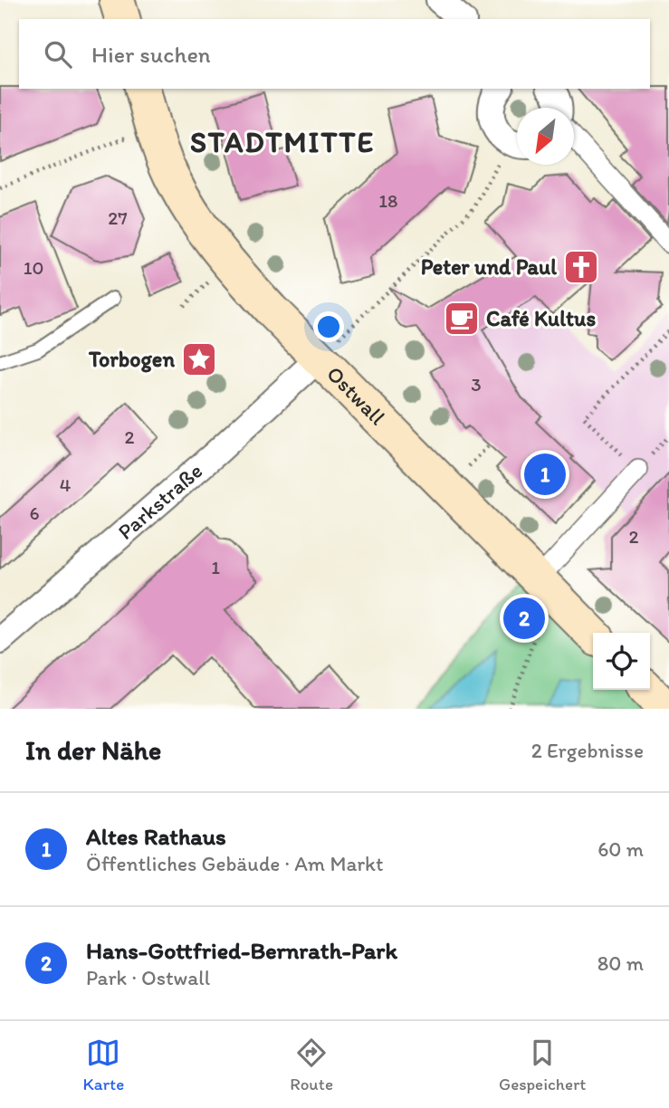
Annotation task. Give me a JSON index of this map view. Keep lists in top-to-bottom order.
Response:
{
  "streets": {
    "main road": ["Ostwall"],
    "street": ["Parkstraße"]
  },
  "crossings": [
    ["Ostwall", "Parkstraße"]
  ],
  "districts": ["STADTMITTE"],
  "places": {
    "church": ["Peter und Paul"],
    "cafe": ["Café Kultus"],
    "place": ["Torbogen"]
  },
  "house_numbers": [
    "18",
    "27",
    "10",
    "3",
    "2",
    "4",
    "6",
    "2",
    "1"
  ],
  "north": "bottom left",
  "page": {
    "search": "Hier suchen",
    "pins": ["1", "2"],
    "heading": ["In der Nähe", "2 Ergebnisse"],
    "list": [
      {
        "mark": "1",
        "name": "Altes Rathaus",
        "note": "Öffentliches Gebäude · Am Markt",
        "value": "60 m"
      },
      {
        "mark": "2",
        "name": "Hans-Gottfried-Bernrath-Park",
        "note": "Park · Ostwall",
        "value": "80 m"
      }
    ],
    "nav": ["Karte", "Route", "Gespeichert"]
  }
}
